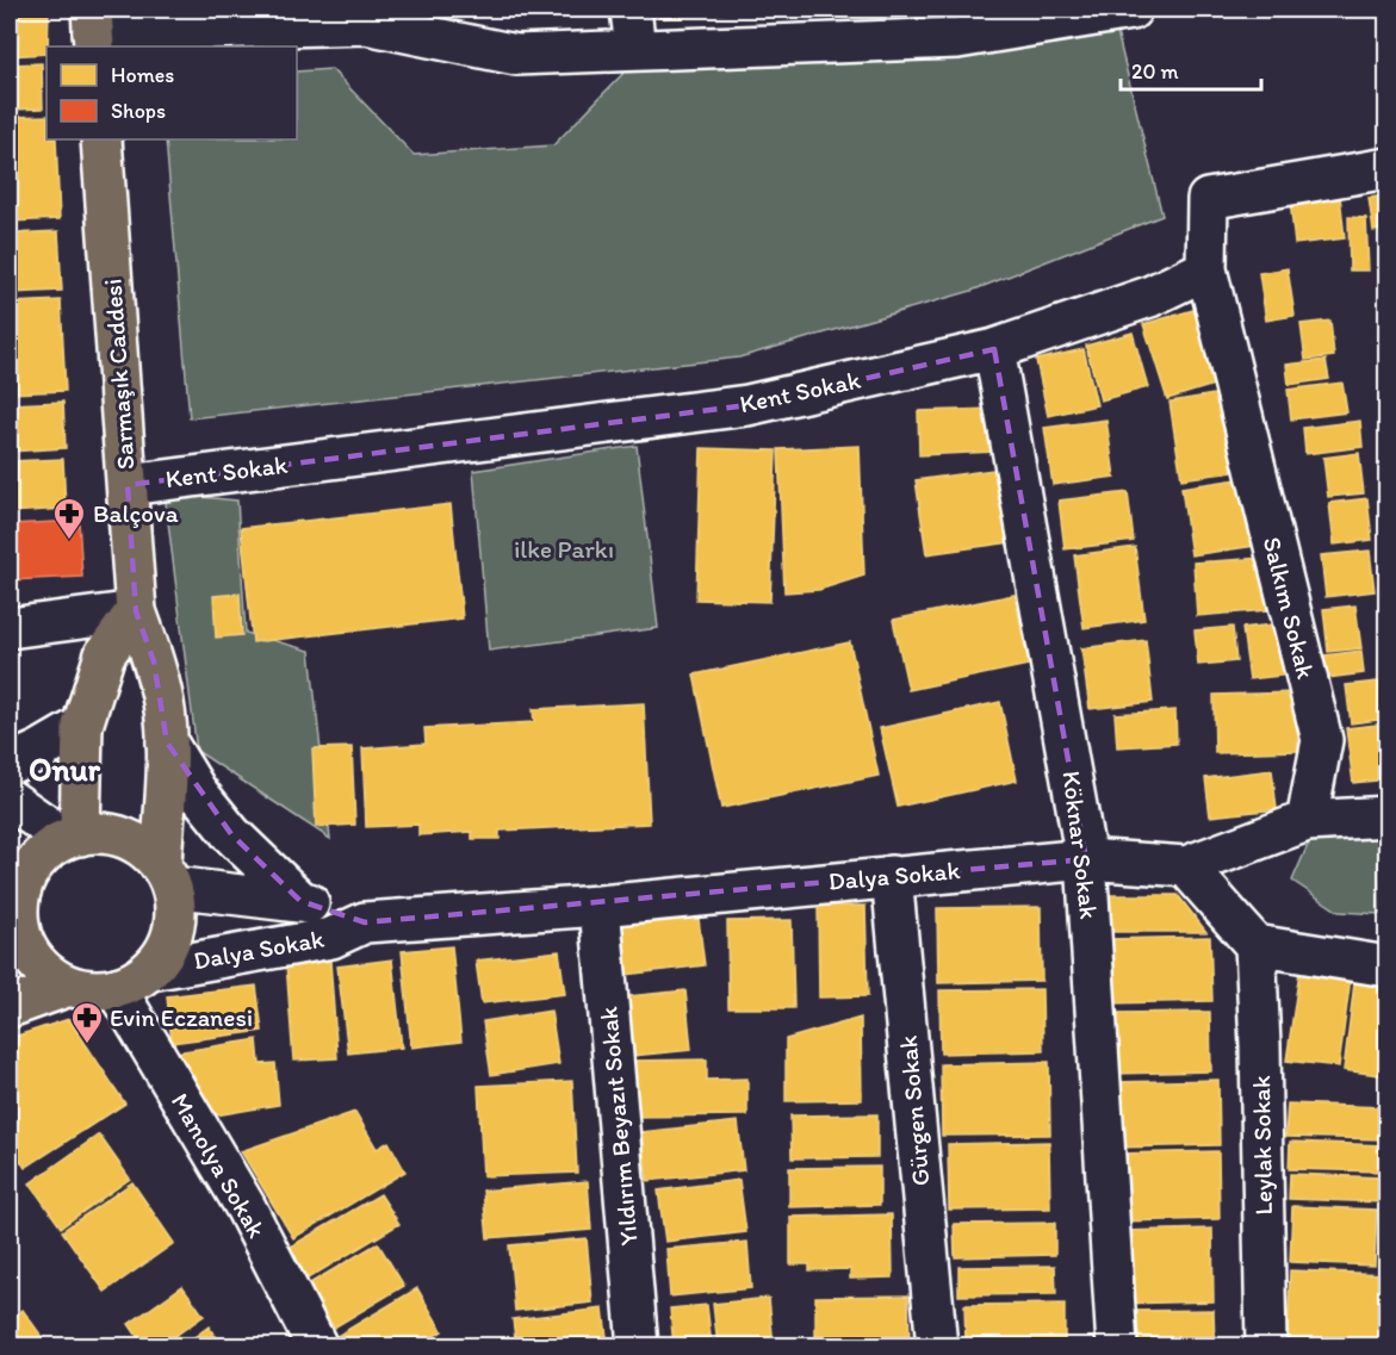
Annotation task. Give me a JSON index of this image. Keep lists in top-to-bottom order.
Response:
{
  "streets": {
    "main road": ["Sarmaşık Caddesi"],
    "street": [
      "Kent Sokak",
      "Salkım Sokak",
      "Köknar Sokak",
      "Dalya Sokak",
      "Gürgen Sokak",
      "Yıldırım Beyazıt Sokak",
      "Leylak Sokak",
      "Manolya Sokak"
    ]
  },
  "crossings": [
    ["Sarmaşık Caddesi", "Kent Sokak"],
    ["Sarmaşık Caddesi", "Dalya Sokak"],
    ["Sarmaşık Caddesi", "Manolya Sokak"],
    ["Kent Sokak", "Salkım Sokak"],
    ["Kent Sokak", "Köknar Sokak"],
    ["Köknar Sokak", "Dalya Sokak"],
    ["Dalya Sokak", "Gürgen Sokak"],
    ["Dalya Sokak", "Yıldırım Beyazıt Sokak"],
    ["Dalya Sokak", "Manolya Sokak"]
  ],
  "districts": ["Onur"],
  "parks": ["ilke Parkı"],
  "places": {
    "pharmacy": ["Balçova", "Evin Eczanesi"]
  },
  "legend": ["Homes", "Shops"],
  "scale_bar": "20 m"
}
